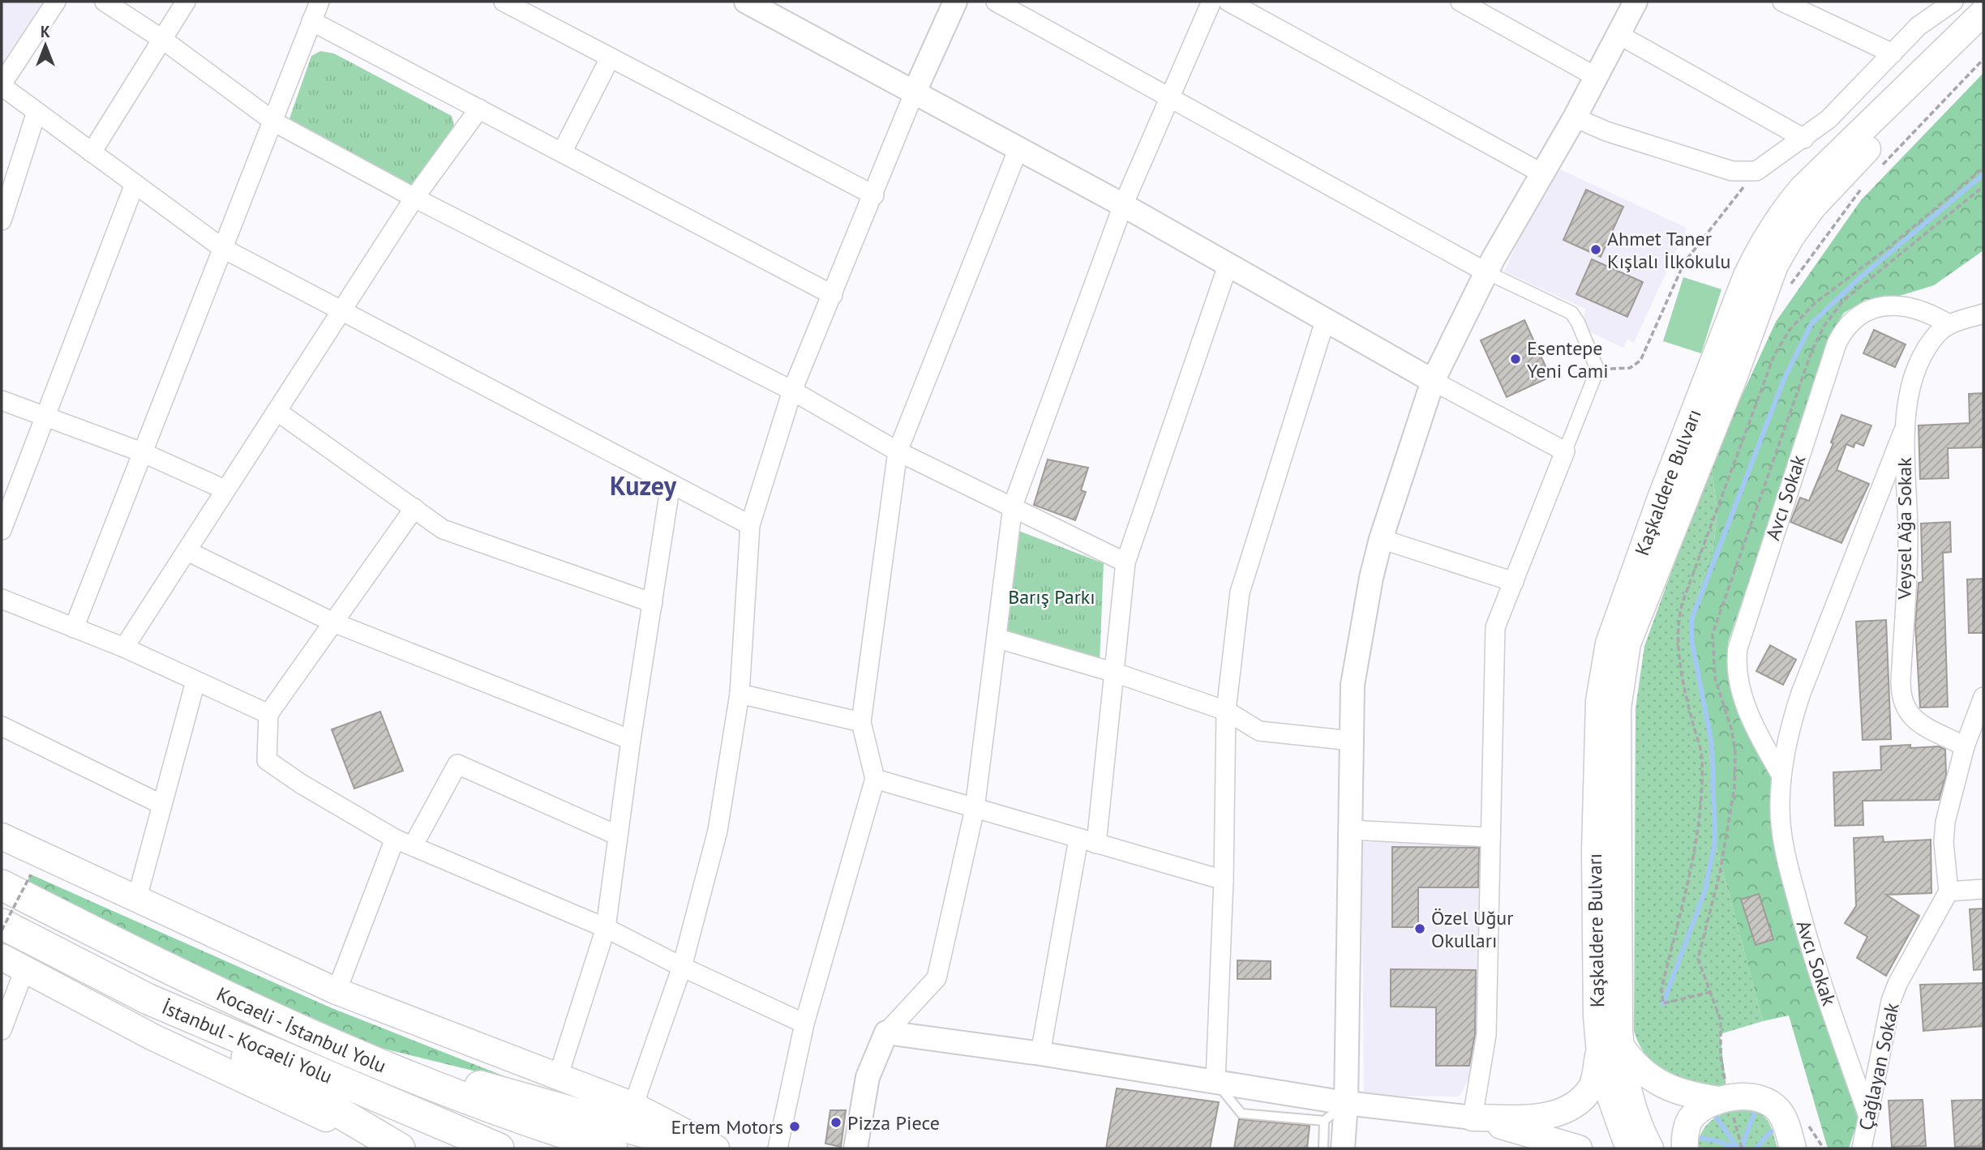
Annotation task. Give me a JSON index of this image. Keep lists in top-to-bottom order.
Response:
{
  "streets": {
    "highway": ["Kocaeli - İstanbul Yolu", "İstanbul - Kocaeli Yolu"],
    "main road": ["Kaşkaldere Bulvarı"],
    "street": ["Avcı Sokak", "Veysel Ağa Sokak", "Çağlayan Sokak"]
  },
  "crossings": [
    ["Avcı Sokak", "Veysel Ağa Sokak"],
    ["Avcı Sokak", "Çağlayan Sokak"]
  ],
  "districts": ["Kuzey"],
  "parks": ["Barış Parkı"],
  "places": [
    "Ahmet Taner Kışlalı İlkokulu",
    "Esentepe Yeni Cami",
    "Özel Uğur Okulları",
    "Pizza Piece",
    "Ertem Motors"
  ],
  "north": "top"
}
